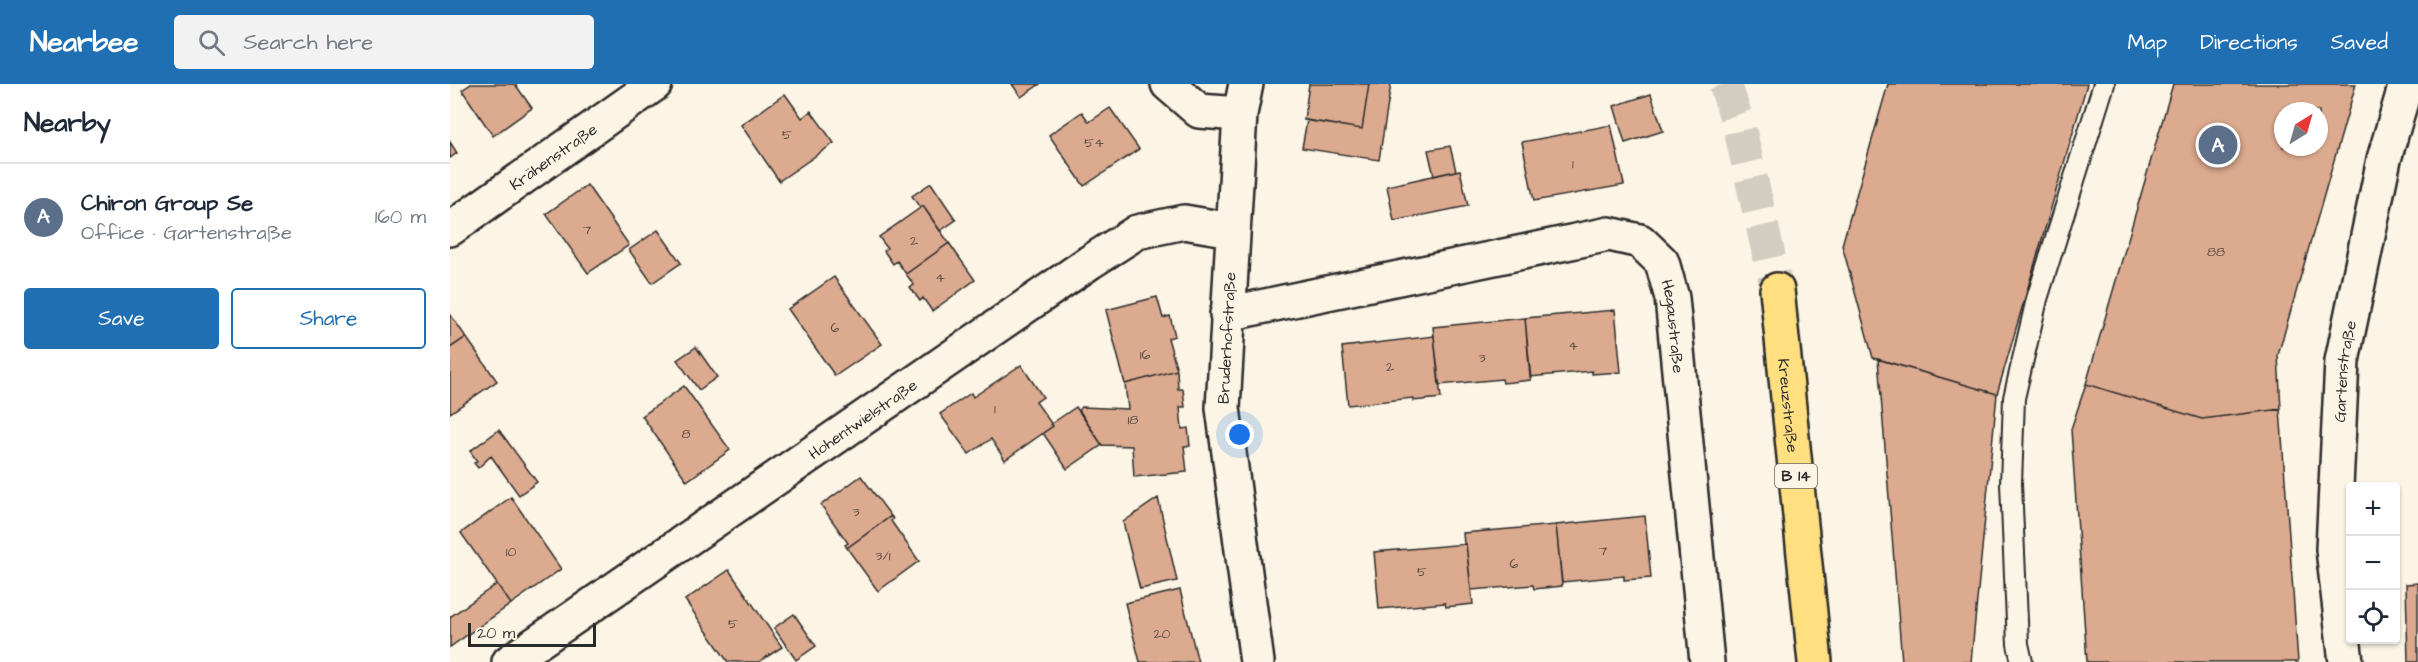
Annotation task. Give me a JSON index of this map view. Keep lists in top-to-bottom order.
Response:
{
  "streets": {
    "main road": ["Kreuzstraße", "B 14"],
    "street": [
      "Krähenstraße",
      "Hegaustraße",
      "Bruderhofstraße",
      "Gartenstraße",
      "Hohentwielstraße"
    ]
  },
  "crossings": [
    ["Hegaustraße", "Bruderhofstraße"],
    ["Bruderhofstraße", "Hohentwielstraße"]
  ],
  "house_numbers": [
    "5",
    "54",
    "1",
    "7",
    "2",
    "88",
    "4",
    "6",
    "4",
    "16",
    "3",
    "2",
    "1",
    "18",
    "8",
    "3",
    "7",
    "10",
    "3/1",
    "6",
    "5",
    "5",
    "20"
  ],
  "scale_bar": "20 m",
  "north": "top right",
  "page": {
    "header": "Nearbee",
    "search": "Search here",
    "nav": ["Map", "Directions", "Saved"],
    "heading": "Nearby",
    "pins": "A",
    "list": [
      {
        "mark": "A",
        "name": "Chiron Group Se",
        "note": "Office · Gartenstraße",
        "value": "160 m"
      }
    ],
    "buttons": ["Save", "Share"],
    "map_buttons": ["+", "−"],
    "scale": "20 m"
  }
}
